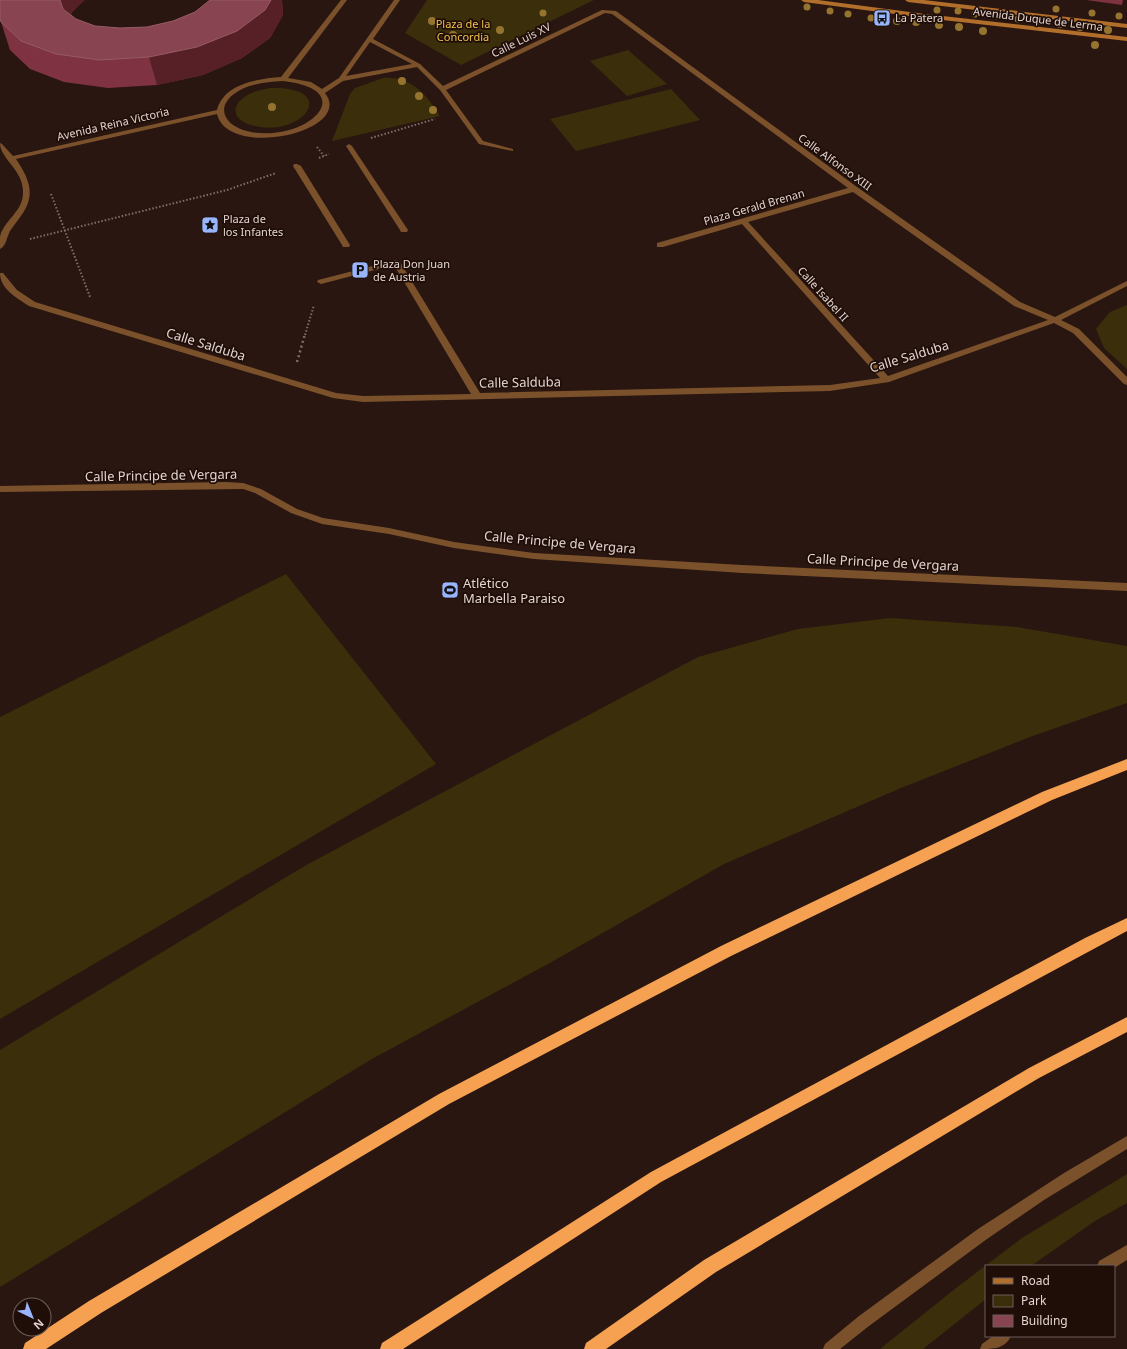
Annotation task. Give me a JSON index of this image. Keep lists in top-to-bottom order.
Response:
{
  "streets": {
    "main road": ["Avenida Duque de Lerma"],
    "street": [
      "Calle Luis XV",
      "Avenida Reina Victoria",
      "Calle Alfonso XIII",
      "Plaza Gerald Brenan",
      "Calle Isabel II",
      "Calle Salduba",
      "Calle Principe de Vergara"
    ]
  },
  "crossings": [
    ["Calle Luis XV", "Calle Alfonso XIII"],
    ["Calle Alfonso XIII", "Plaza Gerald Brenan"],
    ["Calle Alfonso XIII", "Calle Salduba"],
    ["Plaza Gerald Brenan", "Calle Isabel II"],
    ["Calle Isabel II", "Calle Salduba"]
  ],
  "parks": ["Plaza de la Concordia"],
  "places": {
    "bus stop": ["La Patera"],
    "place": ["Plaza de los Infantes"],
    "parking": ["Plaza Don Juan de Austria"],
    "sports": ["Atlético Marbella Paraiso"]
  },
  "legend": ["Road", "Park", "Building"],
  "north": "bottom right"
}
